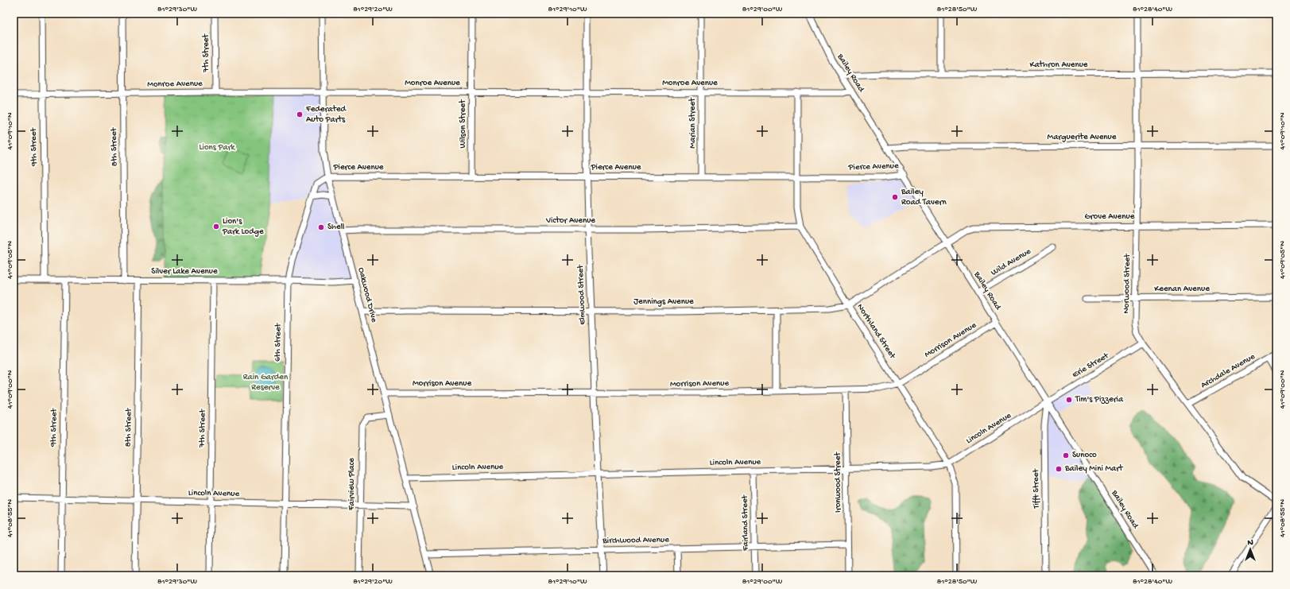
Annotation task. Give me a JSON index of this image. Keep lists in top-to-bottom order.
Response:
{
  "streets": {
    "street": [
      "7th Street",
      "Kathron Avenue",
      "Bailey Road",
      "Monroe Avenue",
      "Marian Street",
      "Wilson Street",
      "Marguerite Avenue",
      "9th Street",
      "8th Street",
      "Pierce Avenue",
      "Grove Avenue",
      "Victor Avenue",
      "Wild Avenue",
      "Silver Lake Avenue",
      "Norwood Street",
      "Keenan Avenue",
      "Oakwood Drive",
      "Elmwood Street",
      "Jennings Avenue",
      "Northland Street",
      "Morrison Avenue",
      "6th Street",
      "Erie Street",
      "Archdale Avenue",
      "Lincoln Avenue",
      "Ironwood Street",
      "Fairview Place",
      "Tifft Street",
      "Fairland Street",
      "Birchwood Avenue"
    ]
  },
  "crossings": [
    ["7th Street", "Monroe Avenue"],
    ["7th Street", "Silver Lake Avenue"],
    ["7th Street", "Lincoln Avenue"],
    ["Kathron Avenue", "Bailey Road"],
    ["Kathron Avenue", "Norwood Street"],
    ["Bailey Road", "Monroe Avenue"],
    ["Bailey Road", "Marguerite Avenue"],
    ["Bailey Road", "Pierce Avenue"],
    ["Bailey Road", "Grove Avenue"],
    ["Bailey Road", "Wild Avenue"],
    ["Bailey Road", "Jennings Avenue"],
    ["Bailey Road", "Morrison Avenue"],
    ["Bailey Road", "Erie Street"],
    ["Bailey Road", "Lincoln Avenue"],
    ["Bailey Road", "Tifft Street"],
    ["Monroe Avenue", "Marian Street"],
    ["Monroe Avenue", "Wilson Street"],
    ["Monroe Avenue", "9th Street"],
    ["Monroe Avenue", "8th Street"],
    ["Monroe Avenue", "Oakwood Drive"],
    ["Monroe Avenue", "Elmwood Street"],
    ["Monroe Avenue", "Northland Street"],
    ["Marian Street", "Pierce Avenue"],
    ["Wilson Street", "Pierce Avenue"],
    ["Marguerite Avenue", "Norwood Street"],
    ["9th Street", "Silver Lake Avenue"],
    ["9th Street", "Lincoln Avenue"],
    ["8th Street", "Silver Lake Avenue"],
    ["8th Street", "Lincoln Avenue"],
    ["Pierce Avenue", "Oakwood Drive"],
    ["Pierce Avenue", "Elmwood Street"],
    ["Pierce Avenue", "Northland Street"],
    ["Pierce Avenue", "6th Street"],
    ["Grove Avenue", "Norwood Street"],
    ["Grove Avenue", "Jennings Avenue"],
    ["Victor Avenue", "Oakwood Drive"],
    ["Victor Avenue", "Elmwood Street"],
    ["Victor Avenue", "Northland Street"],
    ["Silver Lake Avenue", "Oakwood Drive"],
    ["Silver Lake Avenue", "6th Street"],
    ["Norwood Street", "Keenan Avenue"],
    ["Norwood Street", "Erie Street"],
    ["Norwood Street", "Archdale Avenue"],
    ["Oakwood Drive", "Jennings Avenue"],
    ["Oakwood Drive", "Morrison Avenue"],
    ["Oakwood Drive", "6th Street"],
    ["Oakwood Drive", "Lincoln Avenue"],
    ["Oakwood Drive", "Fairview Place"],
    ["Oakwood Drive", "Birchwood Avenue"],
    ["Elmwood Street", "Jennings Avenue"],
    ["Elmwood Street", "Morrison Avenue"],
    ["Elmwood Street", "Lincoln Avenue"],
    ["Elmwood Street", "Birchwood Avenue"],
    ["Jennings Avenue", "Northland Street"],
    ["Northland Street", "Morrison Avenue"],
    ["Northland Street", "Lincoln Avenue"],
    ["Morrison Avenue", "Ironwood Street"],
    ["6th Street", "Lincoln Avenue"],
    ["Erie Street", "Lincoln Avenue"],
    ["Erie Street", "Tifft Street"],
    ["Lincoln Avenue", "Ironwood Street"],
    ["Lincoln Avenue", "Fairview Place"],
    ["Lincoln Avenue", "Tifft Street"],
    ["Lincoln Avenue", "Fairland Street"],
    ["Ironwood Street", "Birchwood Avenue"],
    ["Fairland Street", "Birchwood Avenue"]
  ],
  "parks": ["Lions Park", "Rain Garden Reserve"],
  "places": [
    "Federated Auto Parts",
    "Bailey Road Tavern",
    "Lion's Park Lodge",
    "Shell",
    "Tim's Pizzeria",
    "Sunoco",
    "Bailey Mini Mart"
  ],
  "north": "top",
  "coordinates": [
    "81°29'30\"W",
    "81°29'20\"W",
    "81°29'10\"W",
    "81°29'00\"W",
    "81°28'50\"W",
    "81°28'40\"W",
    "41°09'10\"N",
    "41°09'05\"N",
    "41°09'00\"N",
    "41°08'55\"N"
  ]
}
